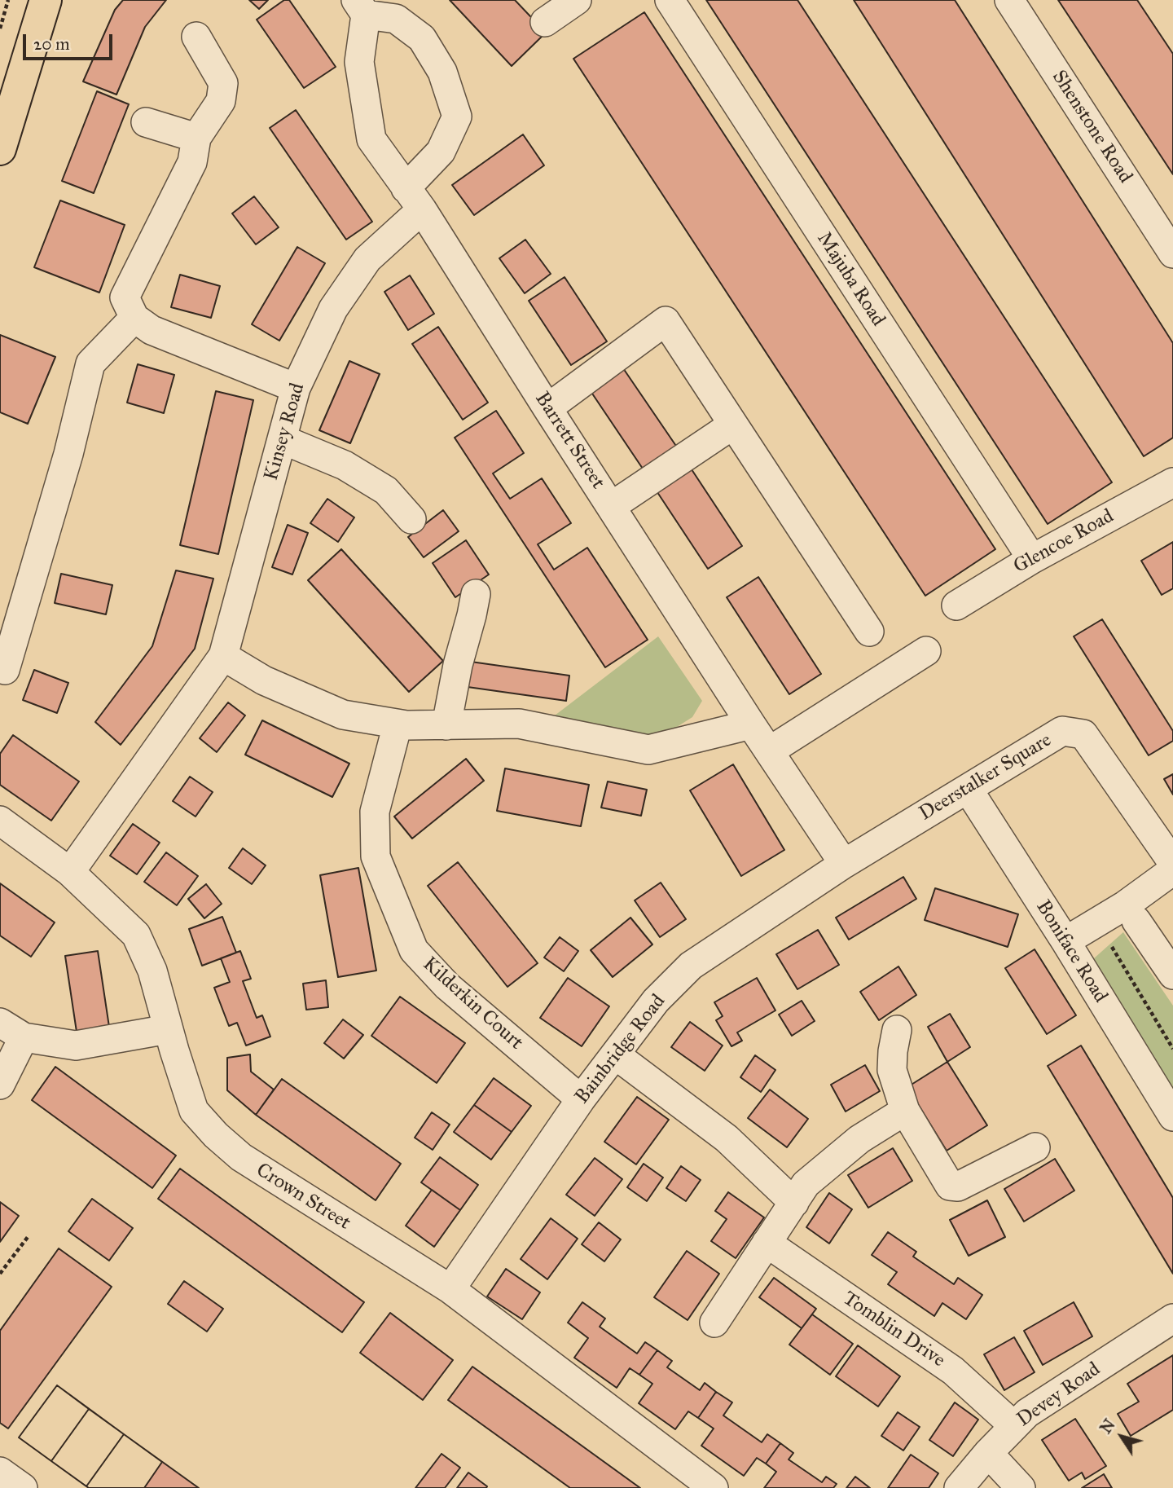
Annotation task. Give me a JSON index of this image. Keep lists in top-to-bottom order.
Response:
{
  "streets": {
    "street": [
      "Shenstone Road",
      "Majuba Road",
      "Kinsey Road",
      "Barrett Street",
      "Glencoe Road",
      "Deerstalker Square",
      "Boniface Road",
      "Kilderkin Court",
      "Bainbridge Road",
      "Crown Street",
      "Tomblin Drive",
      "Devey Road"
    ]
  },
  "crossings": [
    ["Majuba Road", "Glencoe Road"],
    ["Kinsey Road", "Barrett Street"],
    ["Barrett Street", "Deerstalker Square"],
    ["Barrett Street", "Bainbridge Road"],
    ["Deerstalker Square", "Boniface Road"],
    ["Deerstalker Square", "Bainbridge Road"],
    ["Kilderkin Court", "Bainbridge Road"],
    ["Bainbridge Road", "Crown Street"],
    ["Tomblin Drive", "Devey Road"]
  ],
  "scale_bar": "20 m",
  "north": "top left"
}
